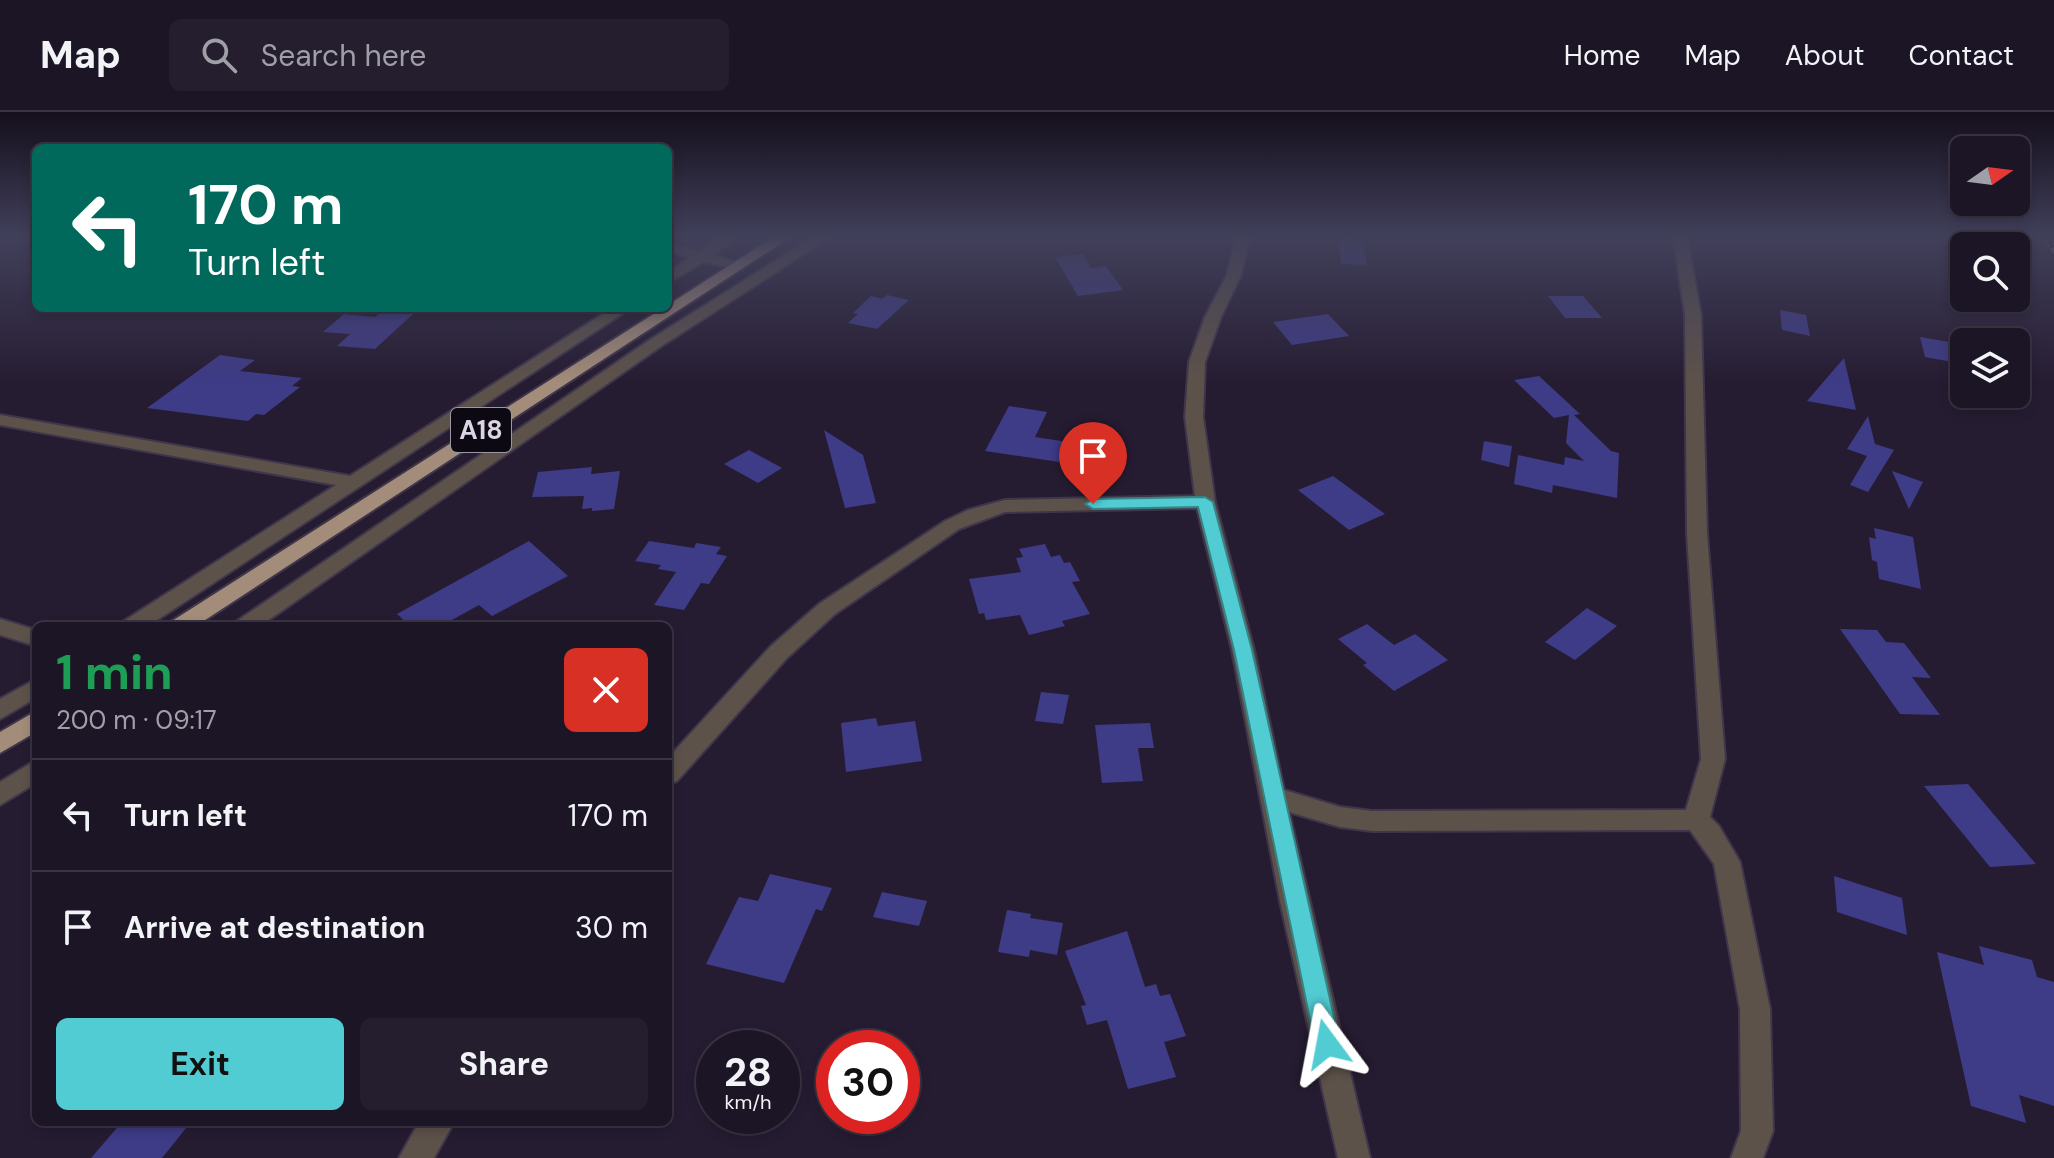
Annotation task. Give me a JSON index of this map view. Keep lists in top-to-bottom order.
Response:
{
  "streets": {
    "highway": ["A18"]
  },
  "north": "right",
  "page": {
    "header": "Map",
    "search": "Search here",
    "nav": [
      "Home",
      "Map",
      "About",
      "Contact"
    ],
    "turn": ["170 m", "Turn left"],
    "heading": ["1 min", "200 m · 09:17"],
    "list": [
      {
        "name": "Turn left",
        "value": "170 m"
      },
      {
        "name": "Arrive at destination",
        "value": "30 m"
      }
    ],
    "buttons": ["Exit", "Share"],
    "speed": "28 km/h",
    "limit": "30"
  }
}
